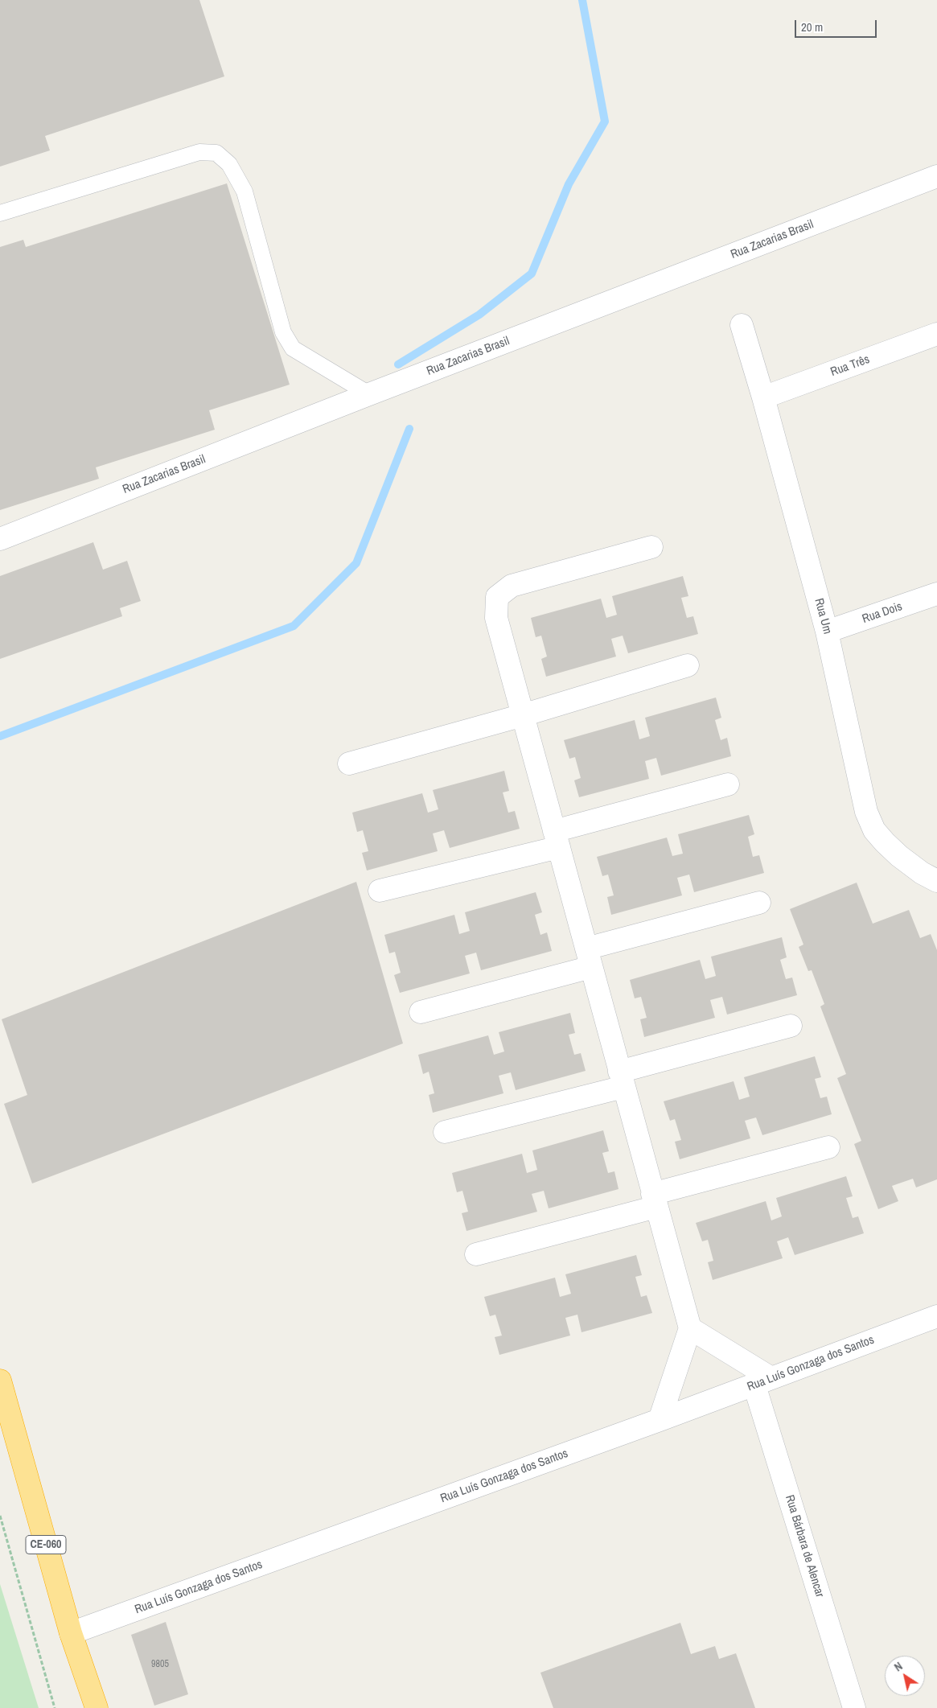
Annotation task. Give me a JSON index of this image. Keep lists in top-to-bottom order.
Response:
{
  "streets": {
    "highway": ["CE-060"],
    "street": [
      "Rua Zacarias Brasil",
      "Rua Três",
      "Rua Dois",
      "Rua Um",
      "Rua Luís Gonzaga dos Santos",
      "Rua Bárbara de Alencar"
    ]
  },
  "crossings": [
    ["Rua Três", "Rua Um"],
    ["Rua Dois", "Rua Um"],
    ["Rua Luís Gonzaga dos Santos", "CE-060"],
    ["Rua Luís Gonzaga dos Santos", "Rua Bárbara de Alencar"]
  ],
  "house_numbers": ["9805"],
  "scale_bar": "20 m",
  "north": "top left"
}
